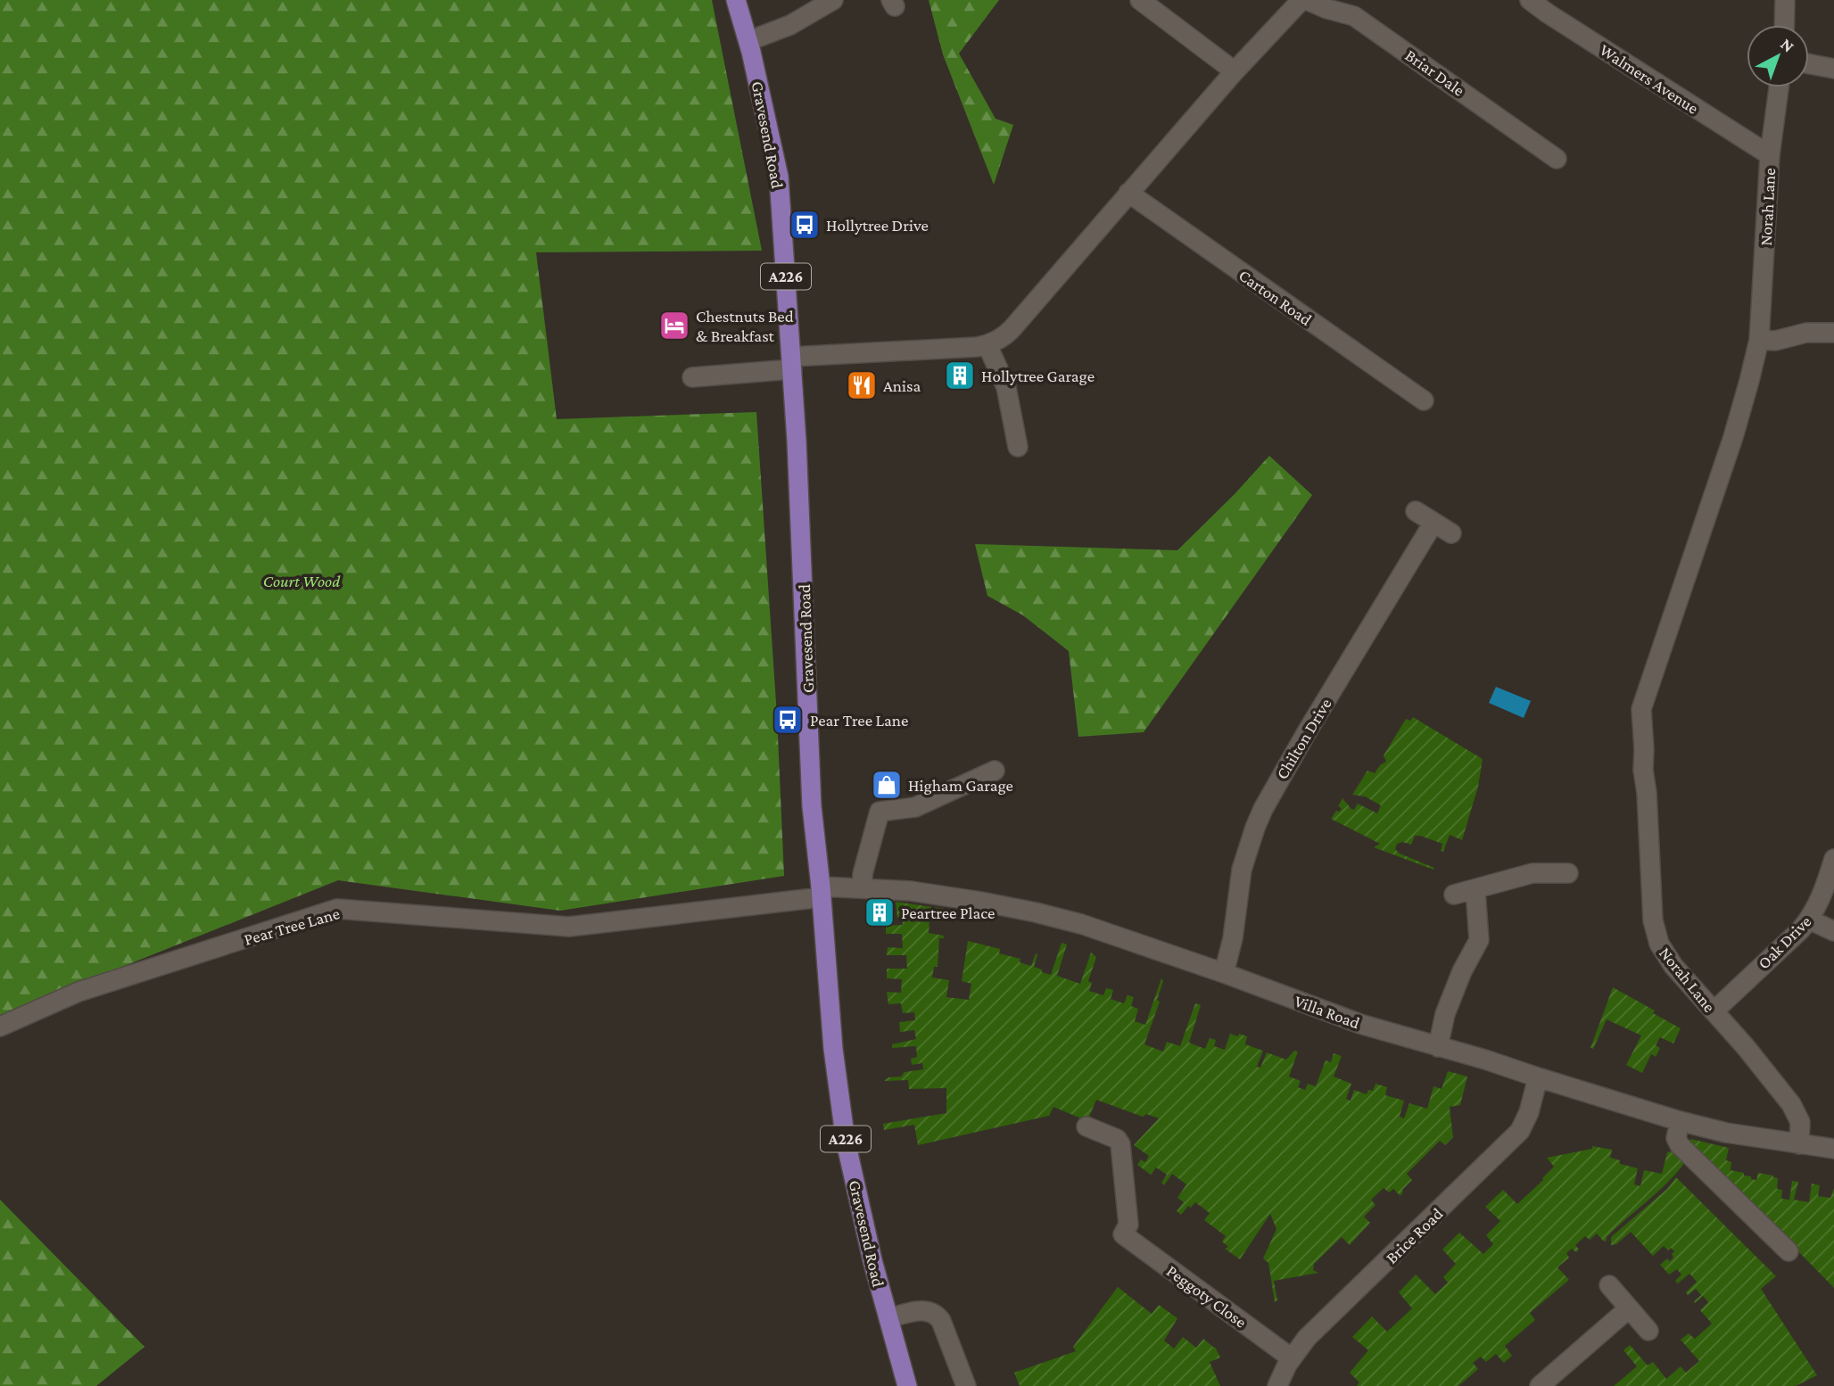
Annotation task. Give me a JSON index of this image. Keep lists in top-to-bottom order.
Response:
{
  "streets": {
    "main road": ["Gravesend Road", "A226"],
    "street": [
      "Briar Dale",
      "Walmers Avenue",
      "Norah Lane",
      "Carton Road",
      "Chilton Drive",
      "Pear Tree Lane",
      "Oak Drive",
      "Villa Road",
      "Brice Road",
      "Peggoty Close"
    ]
  },
  "crossings": [
    ["Walmers Avenue", "Norah Lane"],
    ["Gravesend Road", "Pear Tree Lane"],
    ["Gravesend Road", "Villa Road"],
    ["Norah Lane", "Oak Drive"],
    ["Norah Lane", "Villa Road"],
    ["Chilton Drive", "Villa Road"],
    ["Pear Tree Lane", "Villa Road"],
    ["Villa Road", "Brice Road"],
    ["Brice Road", "Peggoty Close"]
  ],
  "parks": ["Court Wood"],
  "places": {
    "bus stop": ["Hollytree Drive", "Pear Tree Lane"],
    "hotel": ["Chestnuts Bed & Breakfast"],
    "building": ["Hollytree Garage", "Peartree Place"],
    "restaurant": ["Anisa"],
    "shop": ["Higham Garage"]
  },
  "north": "top right"
}
